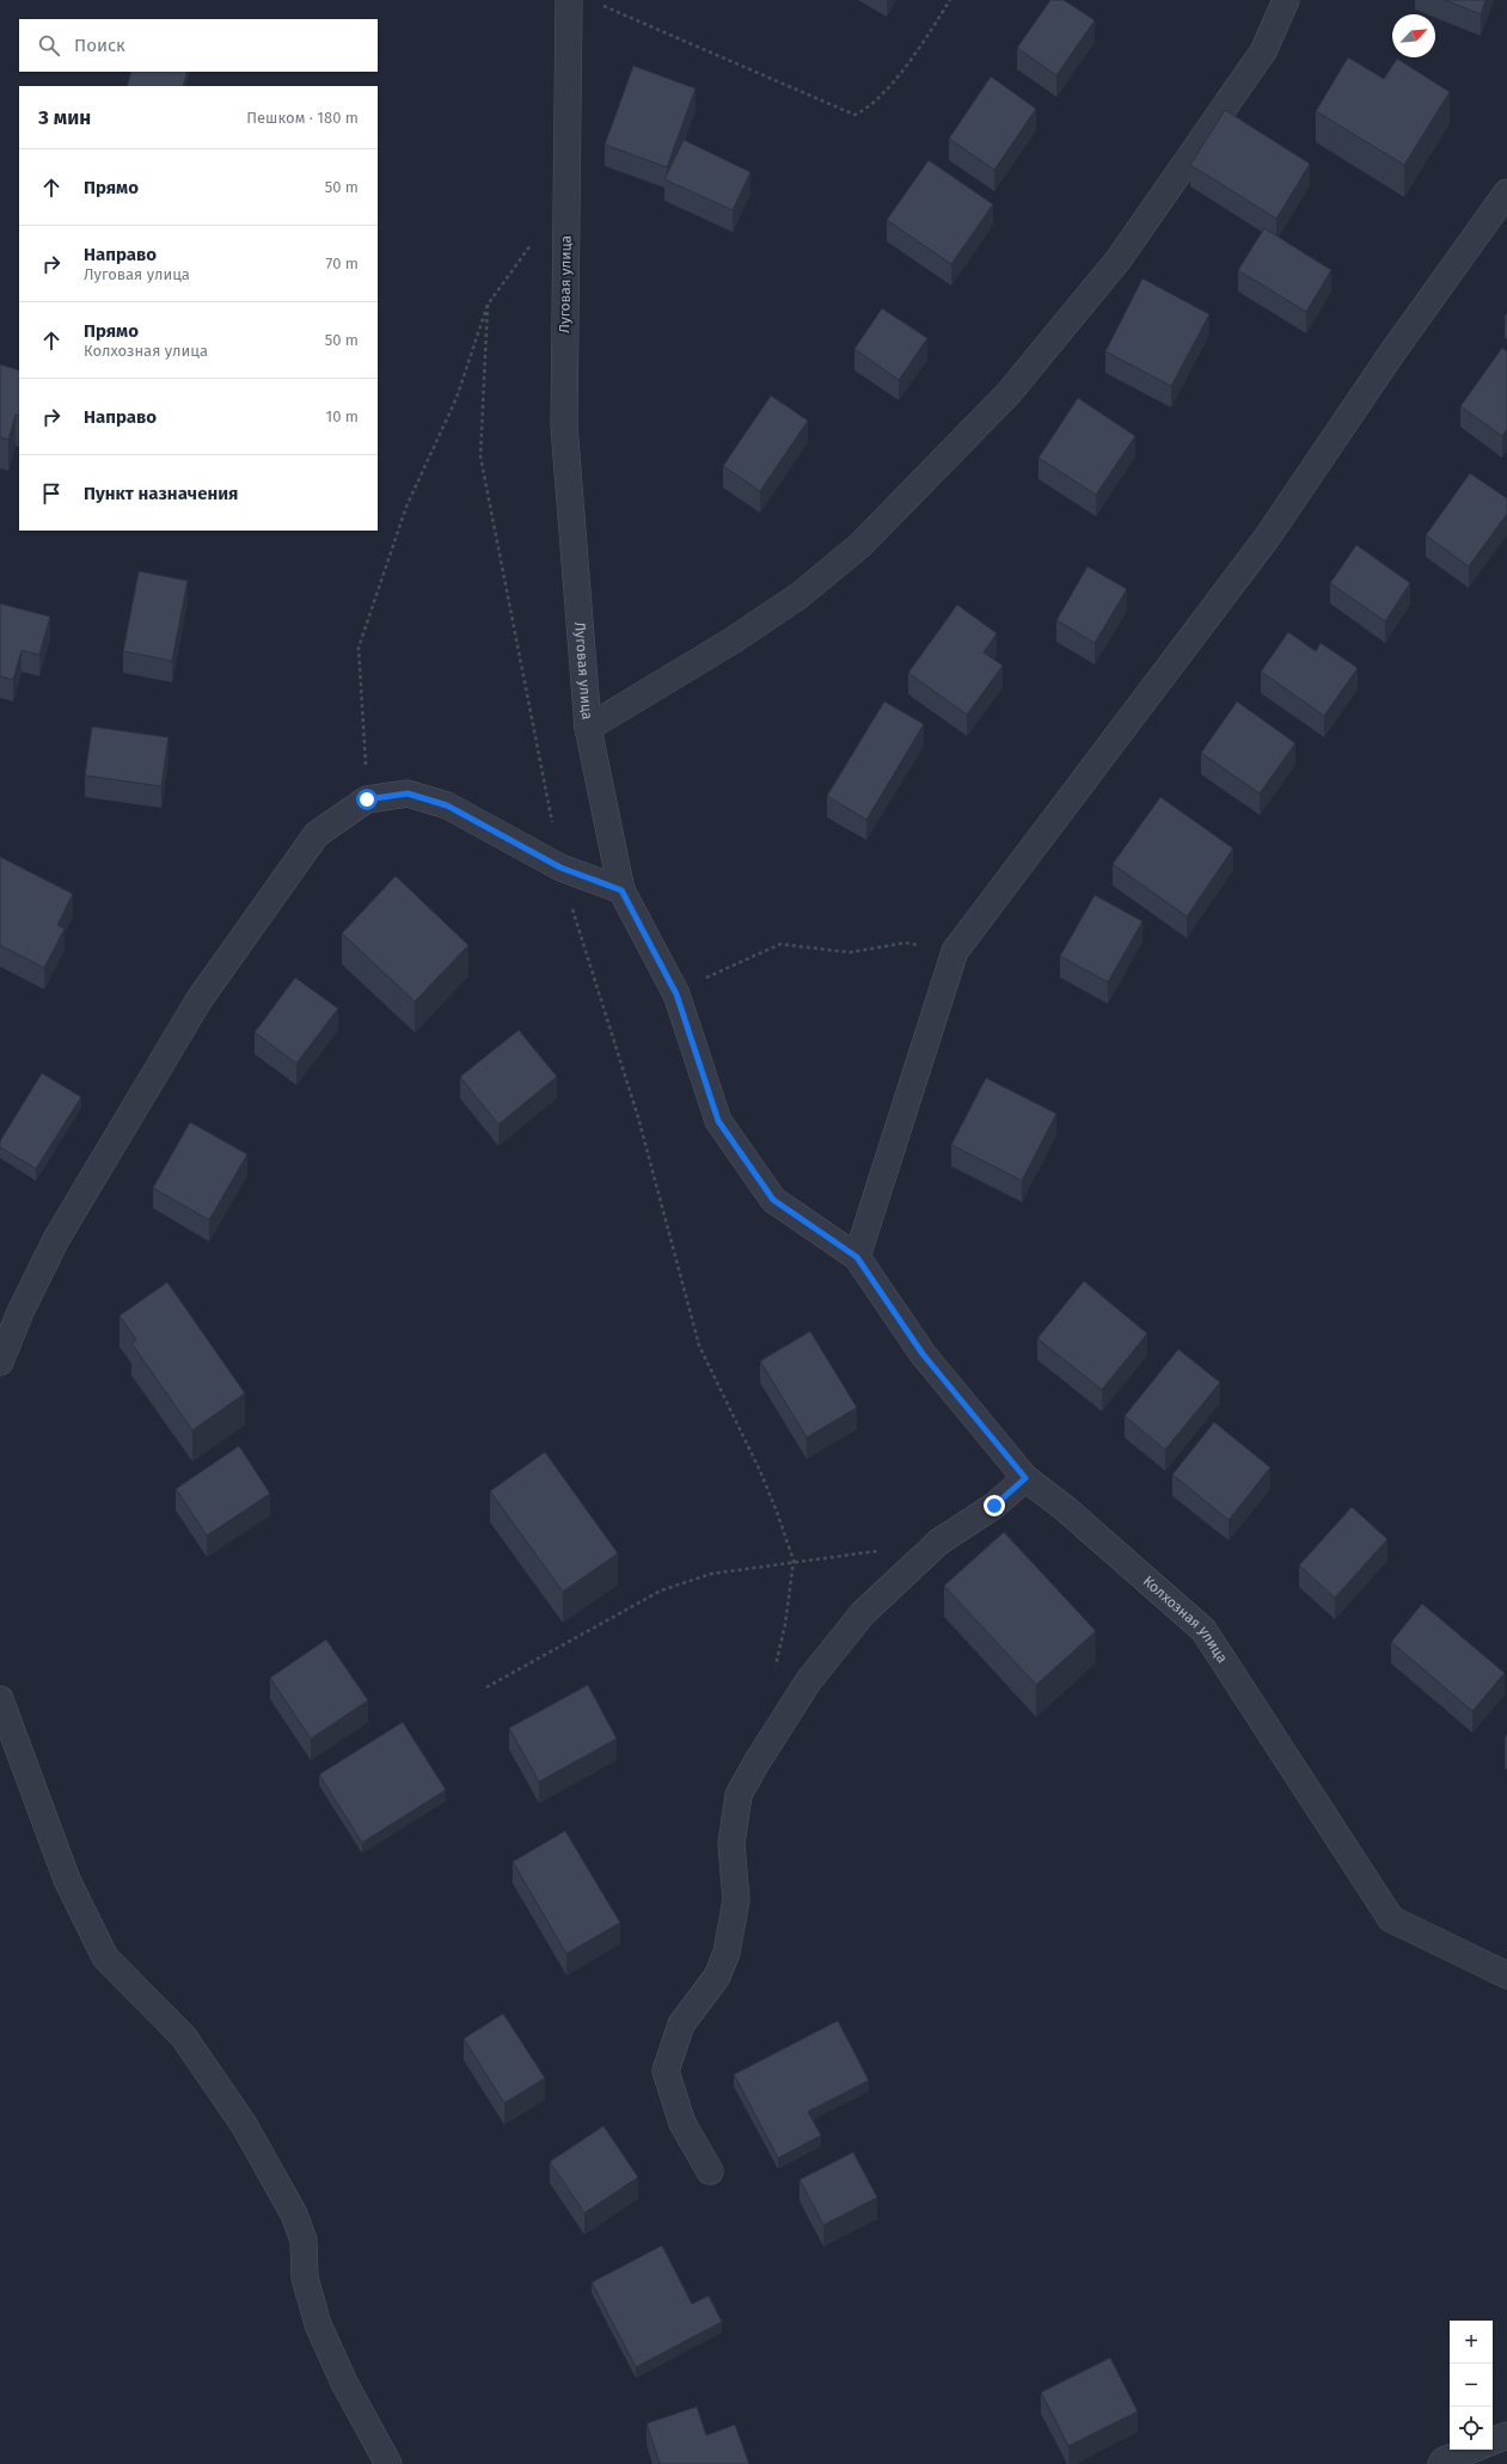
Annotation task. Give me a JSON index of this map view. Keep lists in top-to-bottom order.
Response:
{
  "streets": {
    "street": ["Луговая улица", "Колхозная улица"]
  },
  "crossings": [
    ["Луговая улица", "Колхозная улица"]
  ],
  "north": "top right",
  "page": {
    "search": "Поиск",
    "heading": ["3 мин", "Пешком · 180 m"],
    "list": [
      ["Прямо", "50 m"],
      ["Направо", "Луговая улица", "70 m"],
      ["Прямо", "Колхозная улица", "50 m"],
      ["Направо", "10 m"],
      "Пункт назначения"
    ],
    "map_buttons": ["+", "−"]
  }
}
